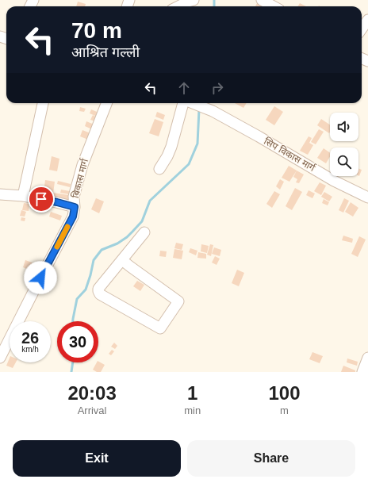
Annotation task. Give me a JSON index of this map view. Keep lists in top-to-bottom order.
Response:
{
  "streets": {
    "street": ["सिप विकास मार्ग", "बिकास मार्ग"]
  },
  "page": {
    "turn": ["70 m", "आश्रित गल्ली"],
    "speed": "26 km/h",
    "limit": "30",
    "eta": [
      "20:03",
      "Arrival",
      "1",
      "min",
      "100",
      "m"
    ],
    "buttons": ["Exit", "Share"]
  }
}
